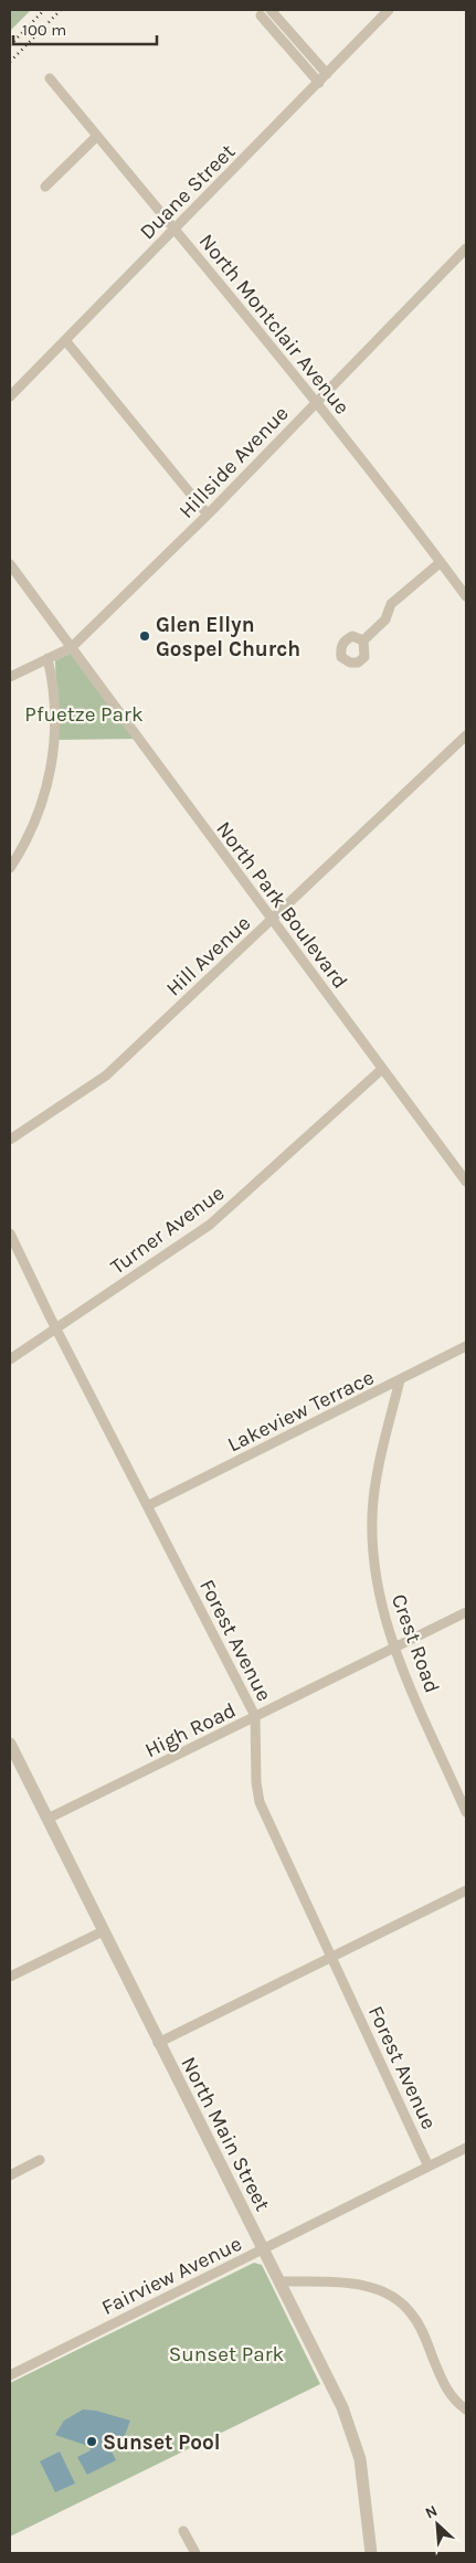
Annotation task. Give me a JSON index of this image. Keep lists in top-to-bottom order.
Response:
{
  "streets": {
    "street": [
      "Duane Street",
      "North Montclair Avenue",
      "Hillside Avenue",
      "North Park Boulevard",
      "Hill Avenue",
      "Turner Avenue",
      "Lakeview Terrace",
      "Forest Avenue",
      "Crest Road",
      "High Road",
      "North Main Street",
      "Fairview Avenue"
    ]
  },
  "crossings": [
    ["Duane Street", "North Montclair Avenue"],
    ["North Montclair Avenue", "Hillside Avenue"],
    ["Hillside Avenue", "North Park Boulevard"],
    ["North Park Boulevard", "Hill Avenue"],
    ["North Park Boulevard", "Turner Avenue"],
    ["Turner Avenue", "Forest Avenue"],
    ["Lakeview Terrace", "Forest Avenue"],
    ["Lakeview Terrace", "Crest Road"],
    ["Forest Avenue", "High Road"],
    ["Forest Avenue", "Fairview Avenue"],
    ["Crest Road", "High Road"],
    ["High Road", "North Main Street"],
    ["North Main Street", "Fairview Avenue"]
  ],
  "parks": ["Pfuetze Park", "Sunset Park"],
  "places": ["Glen Ellyn Gospel Church", "Sunset Pool"],
  "scale_bar": "100 m",
  "north": "top left"
}
